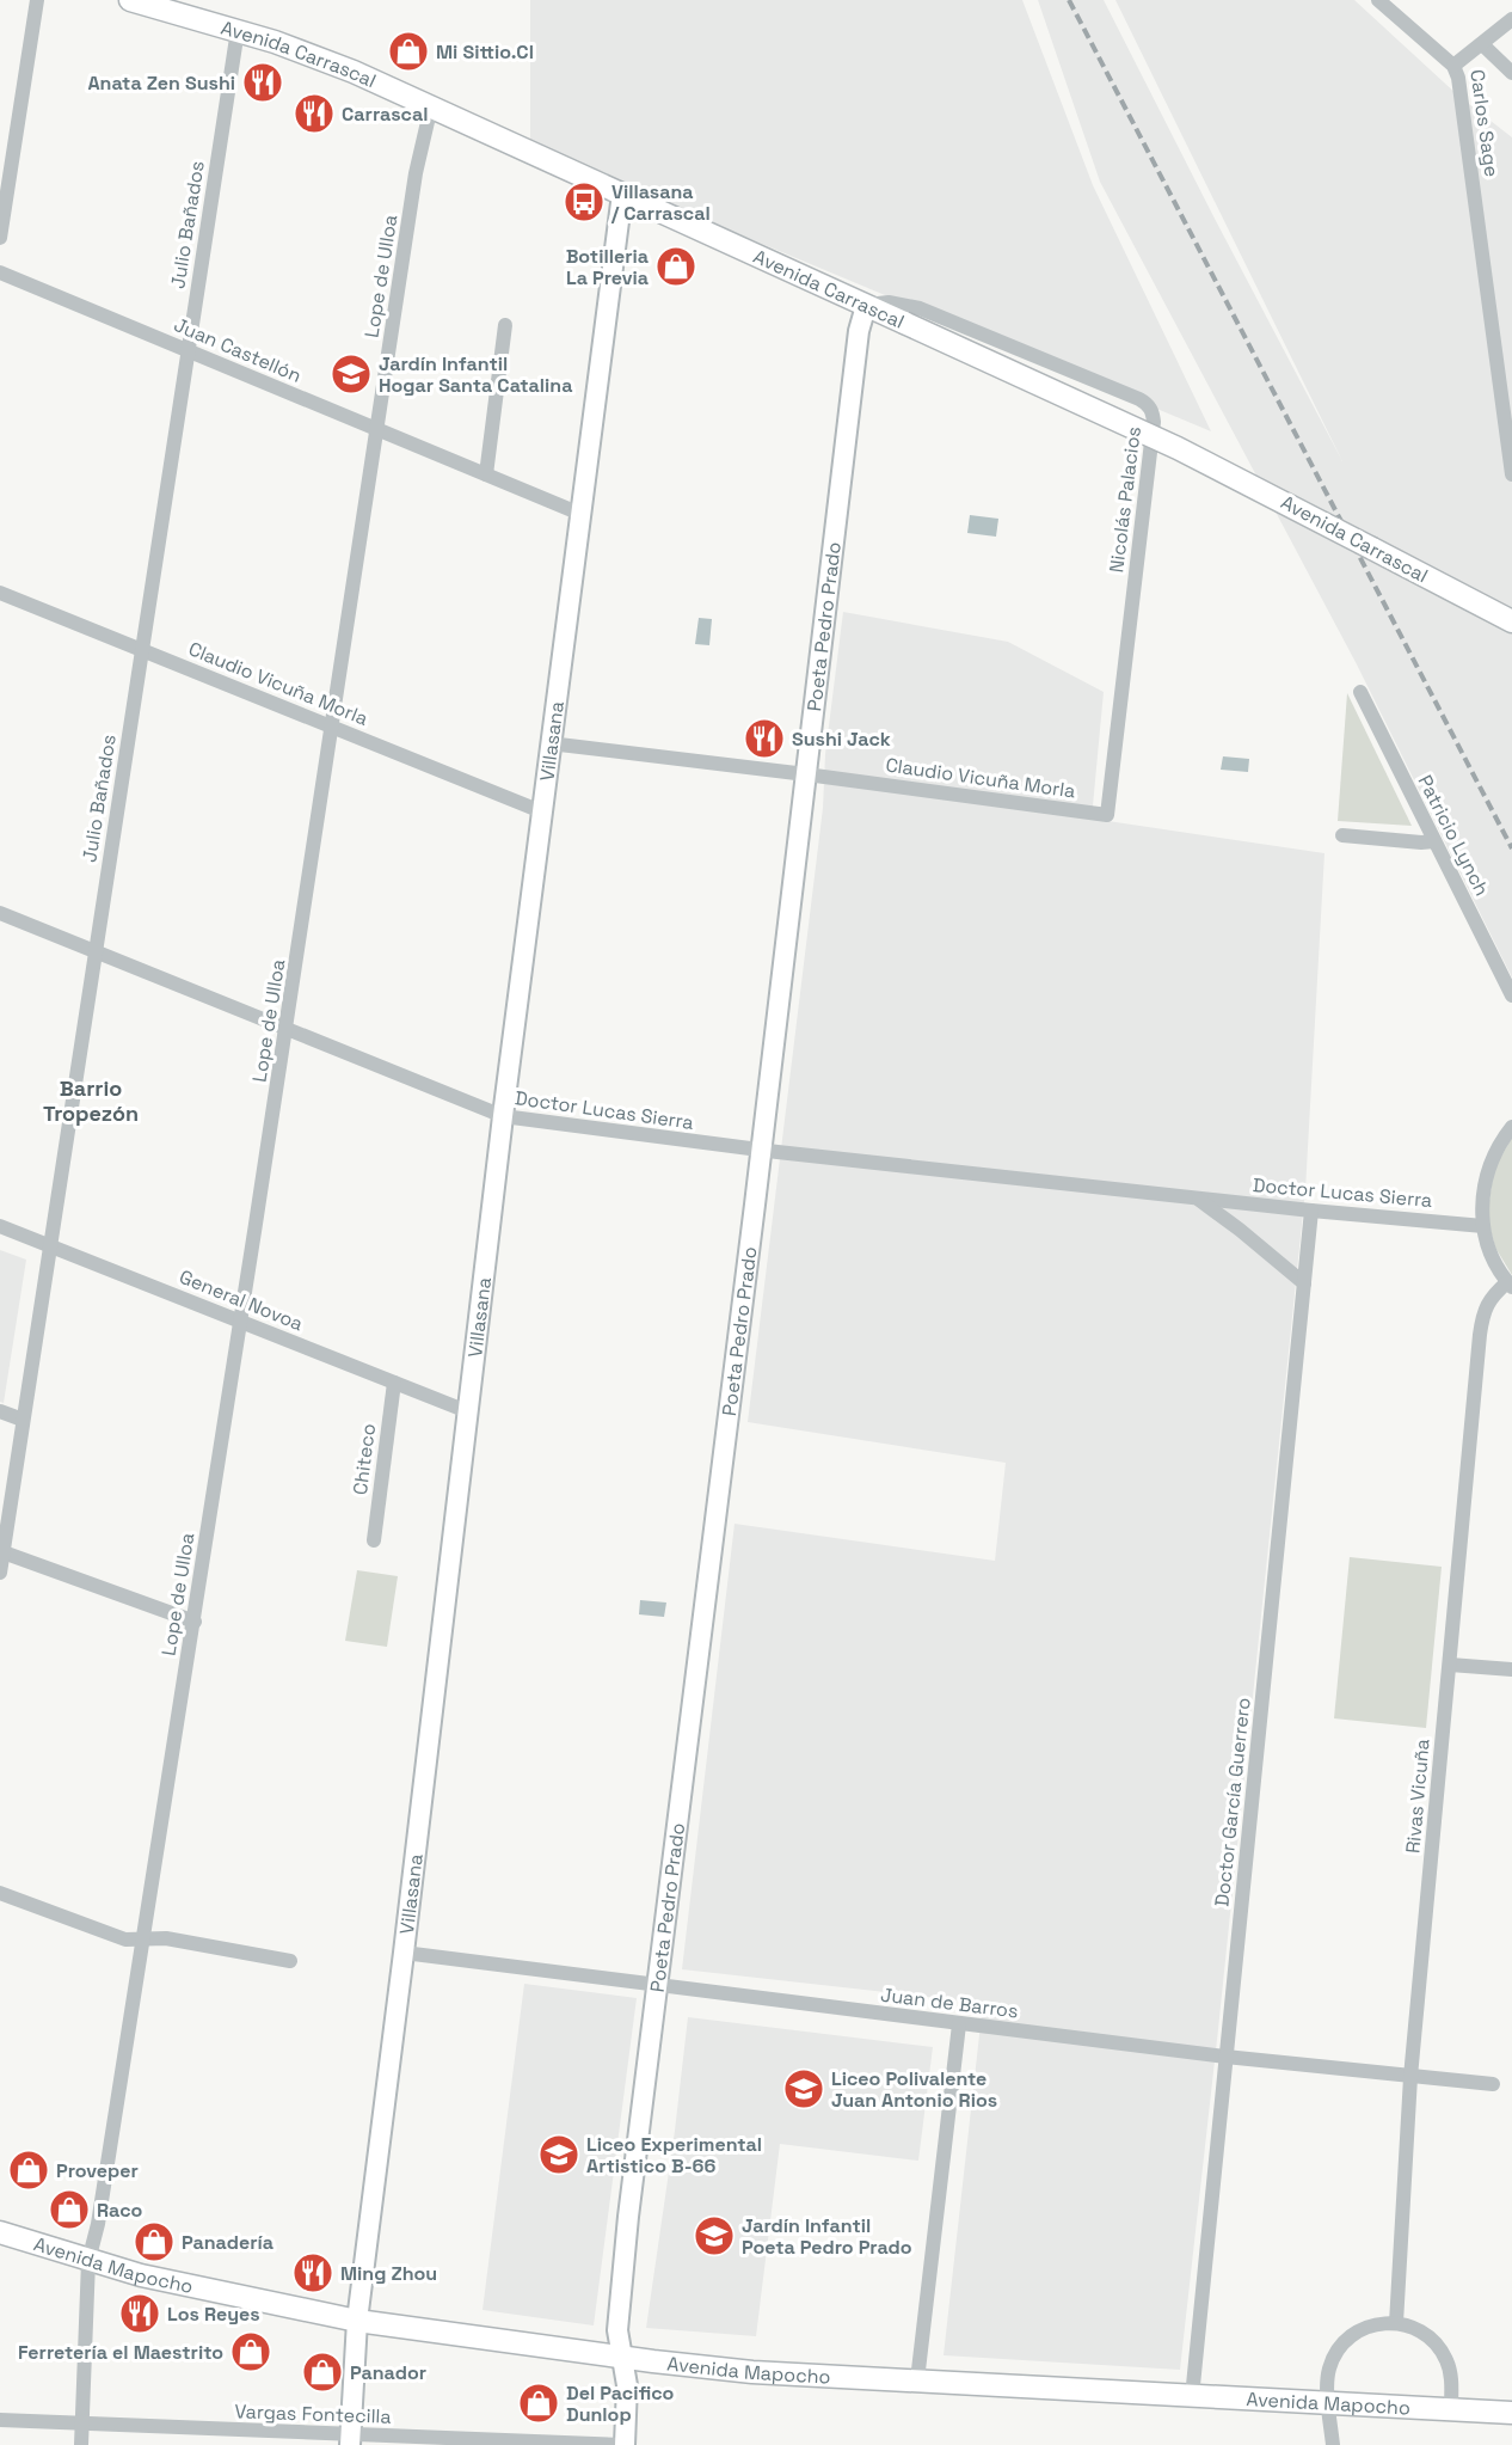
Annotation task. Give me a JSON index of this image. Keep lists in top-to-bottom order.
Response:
{
  "streets": {
    "main road": ["Avenida Carrascal", "Avenida Mapocho"],
    "street": [
      "Carlos Sage",
      "Julio Bañados",
      "Lope de Ulloa",
      "Juan Castellón",
      "Nicolás Palacios",
      "Poeta Pedro Prado",
      "Claudio Vicuña Morla",
      "Villasana",
      "Patricio Lynch",
      "Doctor Lucas Sierra",
      "General Novoa",
      "Chiteco",
      "Rivas Vicuña",
      "Doctor García Guerrero",
      "Juan de Barros",
      "Vargas Fontecilla"
    ]
  },
  "crossings": [
    ["Avenida Carrascal", "Julio Bañados"],
    ["Avenida Carrascal", "Lope de Ulloa"],
    ["Avenida Carrascal", "Nicolás Palacios"],
    ["Avenida Carrascal", "Poeta Pedro Prado"],
    ["Avenida Carrascal", "Villasana"],
    ["Julio Bañados", "Juan Castellón"],
    ["Julio Bañados", "Claudio Vicuña Morla"],
    ["Julio Bañados", "Doctor Lucas Sierra"],
    ["Julio Bañados", "General Novoa"],
    ["Lope de Ulloa", "Juan Castellón"],
    ["Lope de Ulloa", "Claudio Vicuña Morla"],
    ["Lope de Ulloa", "Doctor Lucas Sierra"],
    ["Lope de Ulloa", "General Novoa"],
    ["Lope de Ulloa", "Avenida Mapocho"],
    ["Lope de Ulloa", "Vargas Fontecilla"],
    ["Juan Castellón", "Villasana"],
    ["Nicolás Palacios", "Poeta Pedro Prado"],
    ["Nicolás Palacios", "Claudio Vicuña Morla"],
    ["Poeta Pedro Prado", "Claudio Vicuña Morla"],
    ["Poeta Pedro Prado", "Doctor Lucas Sierra"],
    ["Poeta Pedro Prado", "Juan de Barros"],
    ["Poeta Pedro Prado", "Avenida Mapocho"],
    ["Poeta Pedro Prado", "Vargas Fontecilla"],
    ["Claudio Vicuña Morla", "Villasana"],
    ["Villasana", "Doctor Lucas Sierra"],
    ["Villasana", "General Novoa"],
    ["Villasana", "Juan de Barros"],
    ["Villasana", "Avenida Mapocho"],
    ["Villasana", "Vargas Fontecilla"],
    ["Doctor Lucas Sierra", "Doctor García Guerrero"],
    ["General Novoa", "Chiteco"],
    ["Rivas Vicuña", "Juan de Barros"],
    ["Doctor García Guerrero", "Juan de Barros"],
    ["Doctor García Guerrero", "Avenida Mapocho"]
  ],
  "districts": ["Barrio Tropezón"],
  "places": {
    "shop": [
      "Mi Sittio.Cl",
      "Botilleria La Previa",
      "Proveper",
      "Raco",
      "Panadería",
      "Ferretería el Maestrito",
      "Panador",
      "Del Pacifico Dunlop"
    ],
    "restaurant": [
      "Anata Zen Sushi",
      "Carrascal",
      "Sushi Jack",
      "Ming Zhou",
      "Los Reyes"
    ],
    "bus stop": ["Villasana / Carrascal"],
    "school or university": [
      "Jardín Infantil Hogar Santa Catalina",
      "Liceo Polivalente Juan Antonio Rios",
      "Liceo Experimental Artistico B-66",
      "Jardín Infantil Poeta Pedro Prado"
    ]
  }
}
